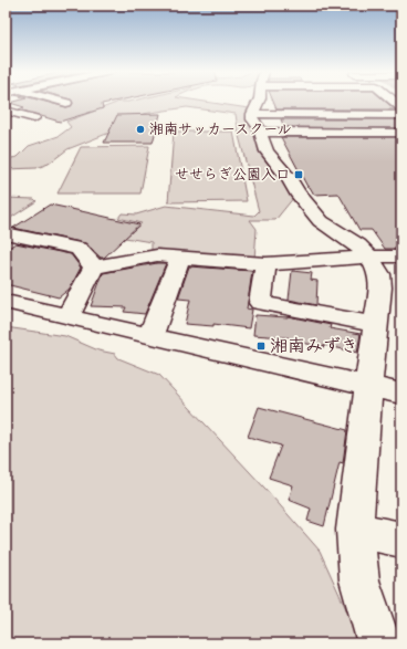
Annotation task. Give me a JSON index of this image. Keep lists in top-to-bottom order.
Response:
{
  "places": {
    "other": ["湘南サッカースクール"],
    "transit": ["せせらぎ公園入口", "湘南みずき"]
  }
}
